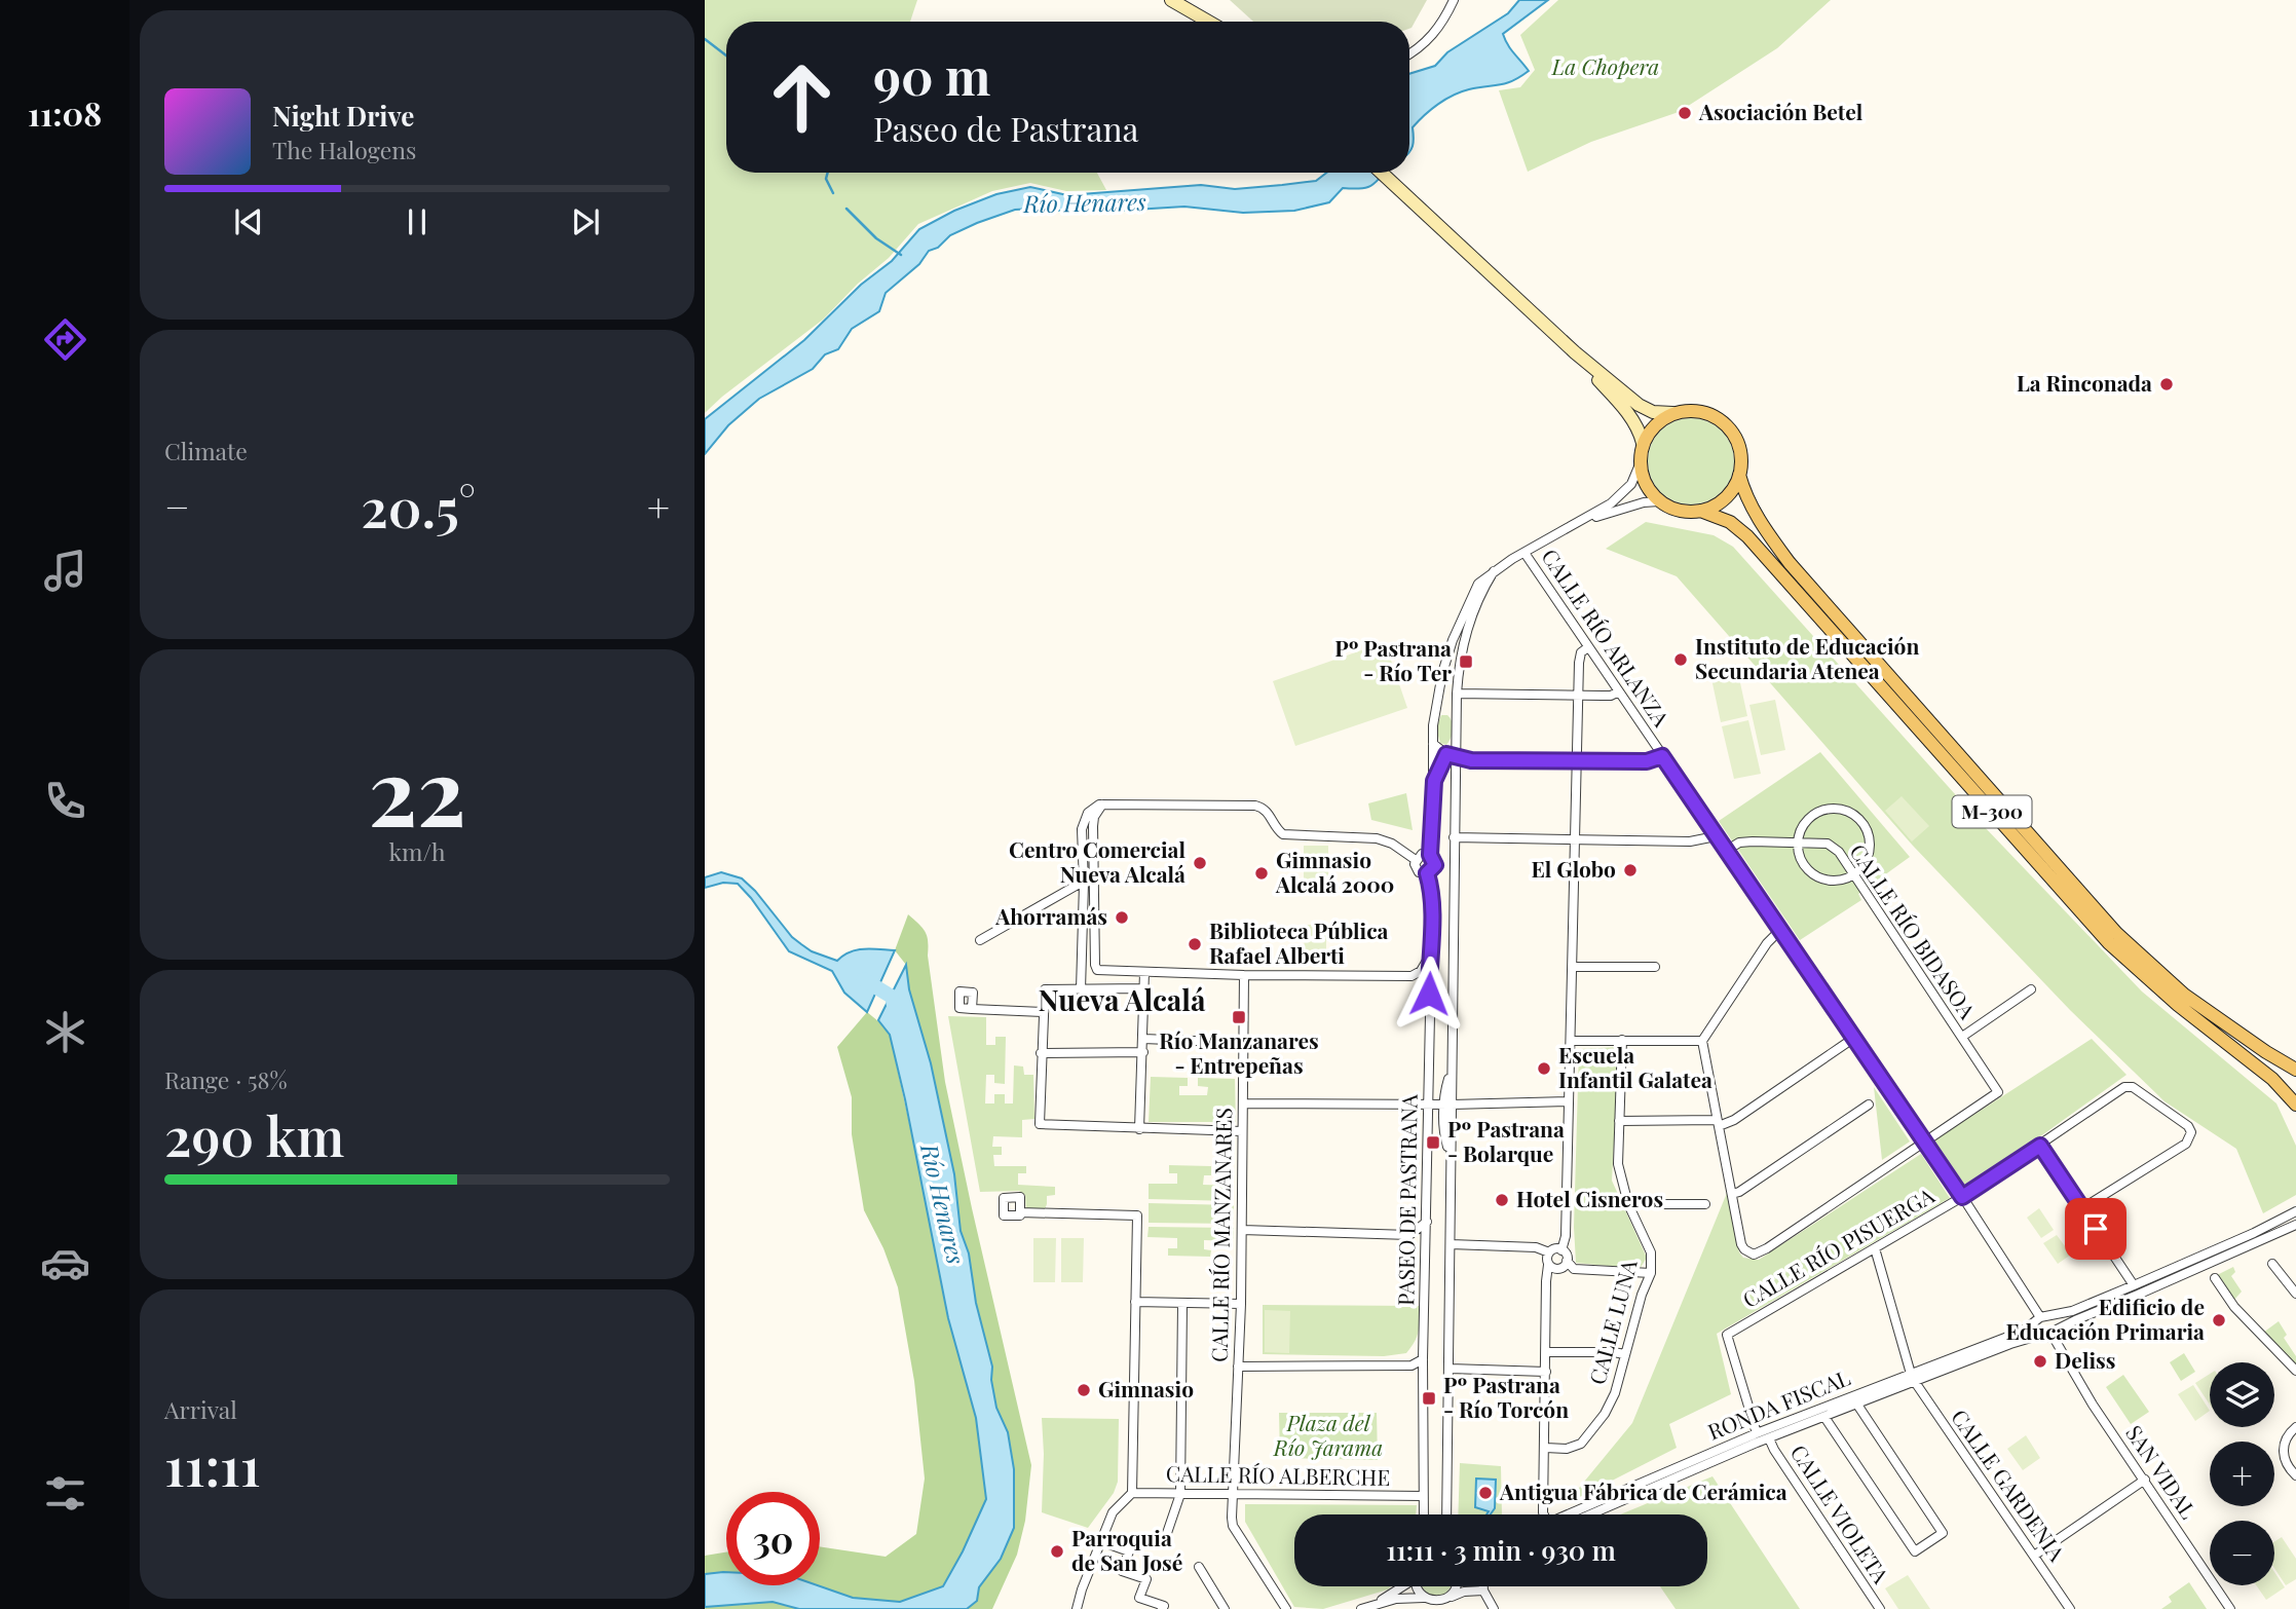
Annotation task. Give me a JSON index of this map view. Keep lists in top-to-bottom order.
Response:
{
  "streets": {
    "main road": ["M-300"],
    "street": [
      "CALLE RÍO ARLANZA",
      "CALLE RÍO BIDASOA",
      "PASEO DE PASTRANA",
      "CALLE RÍO MANZANARES",
      "CALLE RÍO PISUERGA",
      "CALLE LUNA",
      "RONDA FISCAL",
      "SAN VIDAL",
      "CALLE RÍO ALBERCHE",
      "CALLE GARDENIA",
      "CALLE VIOLETA"
    ]
  },
  "crossings": [
    ["CALLE RÍO ARLANZA", "CALLE RÍO BIDASOA"],
    ["CALLE RÍO ARLANZA", "CALLE RÍO PISUERGA"],
    ["CALLE RÍO ARLANZA", "RONDA FISCAL"],
    ["CALLE RÍO ARLANZA", "SAN VIDAL"],
    ["PASEO DE PASTRANA", "CALLE RÍO ALBERCHE"],
    ["CALLE RÍO MANZANARES", "CALLE RÍO ALBERCHE"],
    ["CALLE RÍO PISUERGA", "RONDA FISCAL"],
    ["RONDA FISCAL", "SAN VIDAL"],
    ["RONDA FISCAL", "CALLE GARDENIA"],
    ["RONDA FISCAL", "CALLE VIOLETA"]
  ],
  "districts": ["Nueva Alcalá"],
  "water": ["Río Henares"],
  "parks": ["La Chopera", "Plaza del Río Jarama"],
  "places": {
    "other": [
      "Asociación Betel",
      "La Rinconada",
      "Instituto de Educación Secundaria Atenea",
      "Centro Comercial Nueva Alcalá",
      "El Globo",
      "Gimnasio Alcalá 2000",
      "Ahorramás",
      "Biblioteca Pública Rafael Alberti",
      "Escuela Infantil Galatea",
      "Hotel Cisneros",
      "Edificio de Educación Primaria",
      "Deliss",
      "Gimnasio",
      "Antigua Fábrica de Cerámica",
      "Parroquia de San José"
    ],
    "transit": [
      "Pº Pastrana - Río Ter",
      "Río Manzanares - Entrepeñas",
      "Pº Pastrana - Bolarque",
      "Pº Pastrana - Río Torcón"
    ]
  },
  "page": {
    "tabs": "11:08",
    "turn": ["90 m", "Paseo de Pastrana"],
    "song": ["Night Drive", "The Halogens"],
    "tile": [
      "Climate",
      ["22", "km/h"],
      ["Range · 58%", "290 km"],
      ["Arrival", "11:11"]
    ],
    "heat": ["−", "20.5°", "+"],
    "map_buttons": ["+", "−"],
    "limit": "30",
    "trip": "11:11 · 3 min · 930 m"
  }
}
